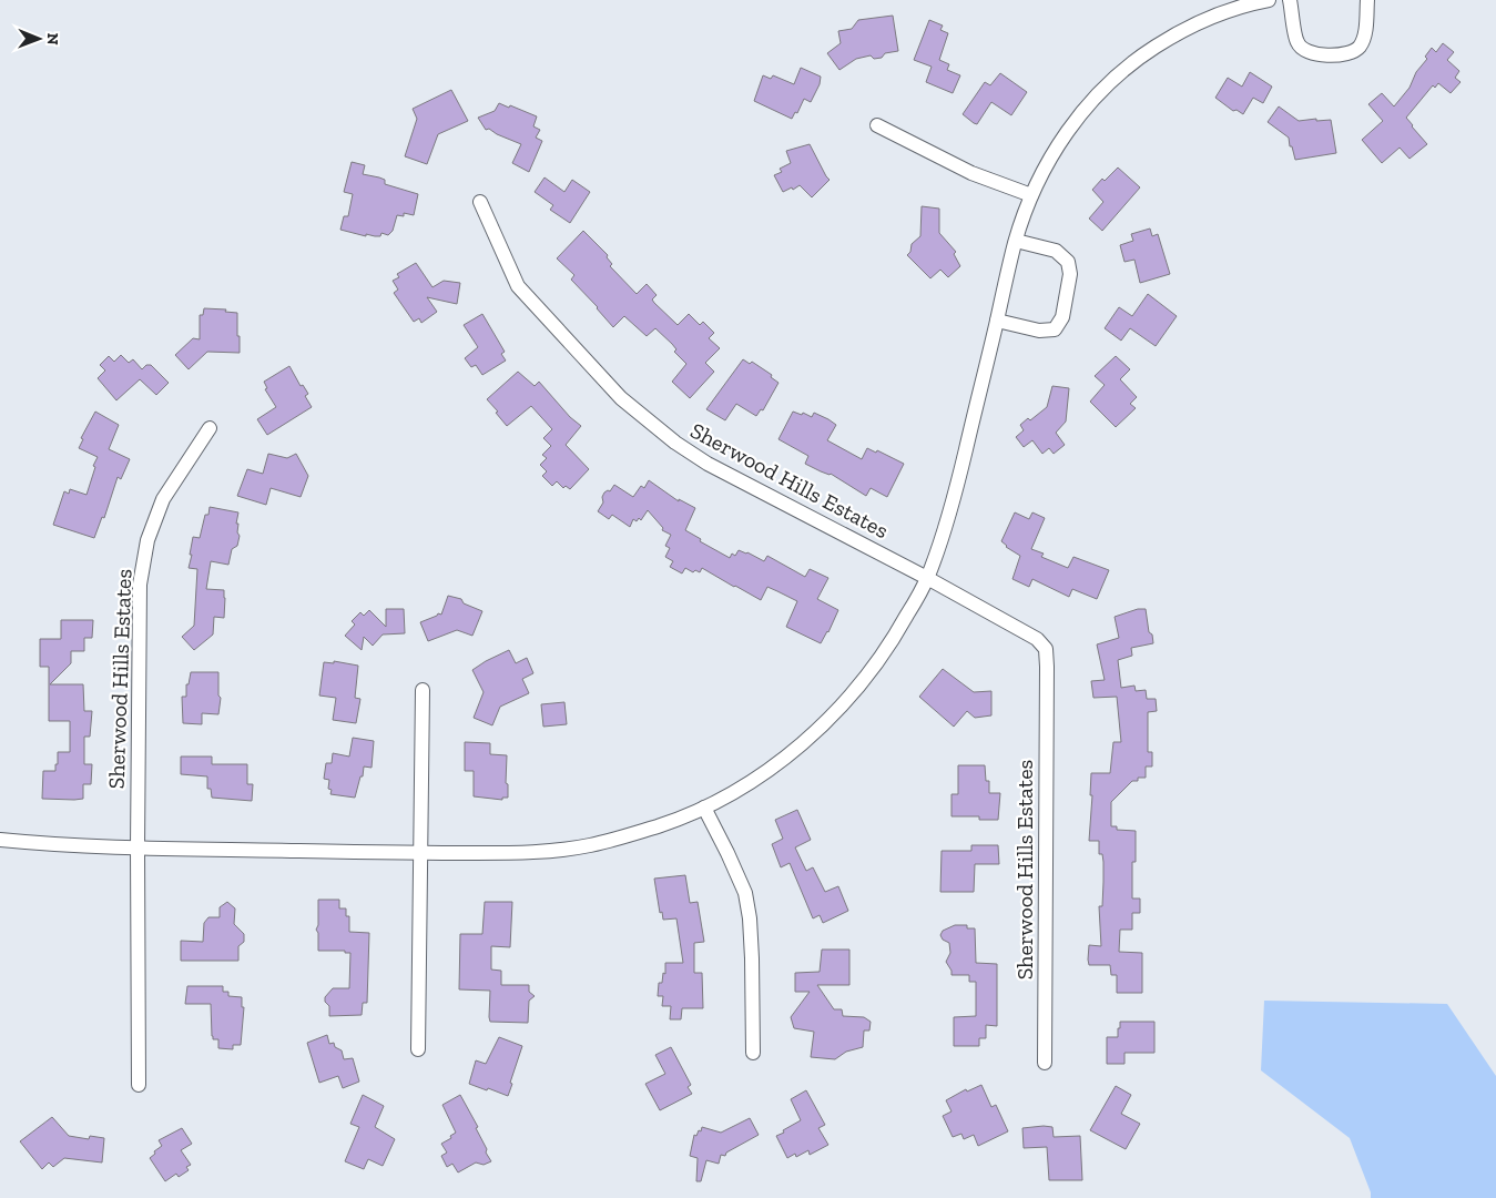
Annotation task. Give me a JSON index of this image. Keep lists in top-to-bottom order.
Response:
{
  "streets": {
    "street": ["Sherwood Hills Estates"]
  },
  "north": "right"
}
